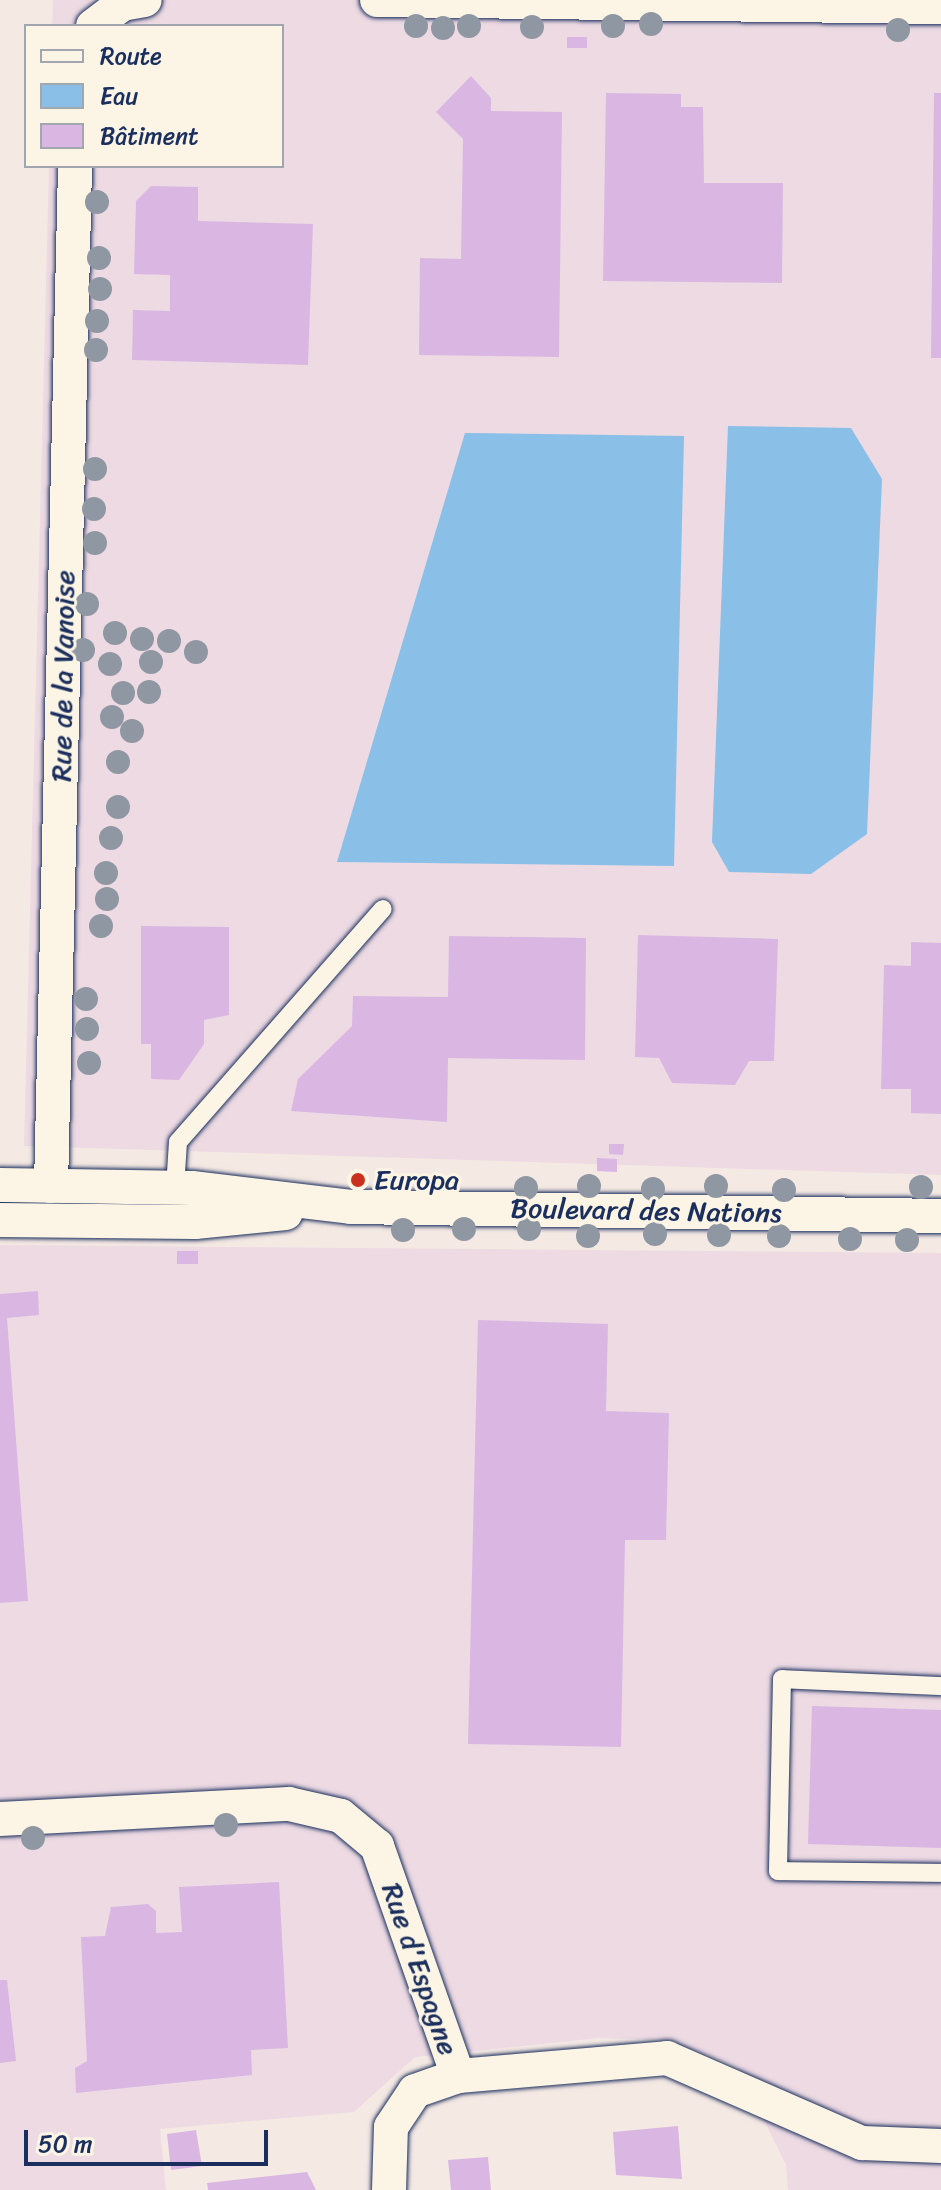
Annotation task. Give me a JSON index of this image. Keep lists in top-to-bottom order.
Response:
{
  "streets": {
    "street": ["Rue de la Vanoise", "Boulevard des Nations", "Rue d'Espagne"]
  },
  "crossings": [
    ["Rue de la Vanoise", "Boulevard des Nations"]
  ],
  "places": ["Europa"],
  "legend": ["Route", "Eau", "Bâtiment"],
  "scale_bar": "50 m"
}
